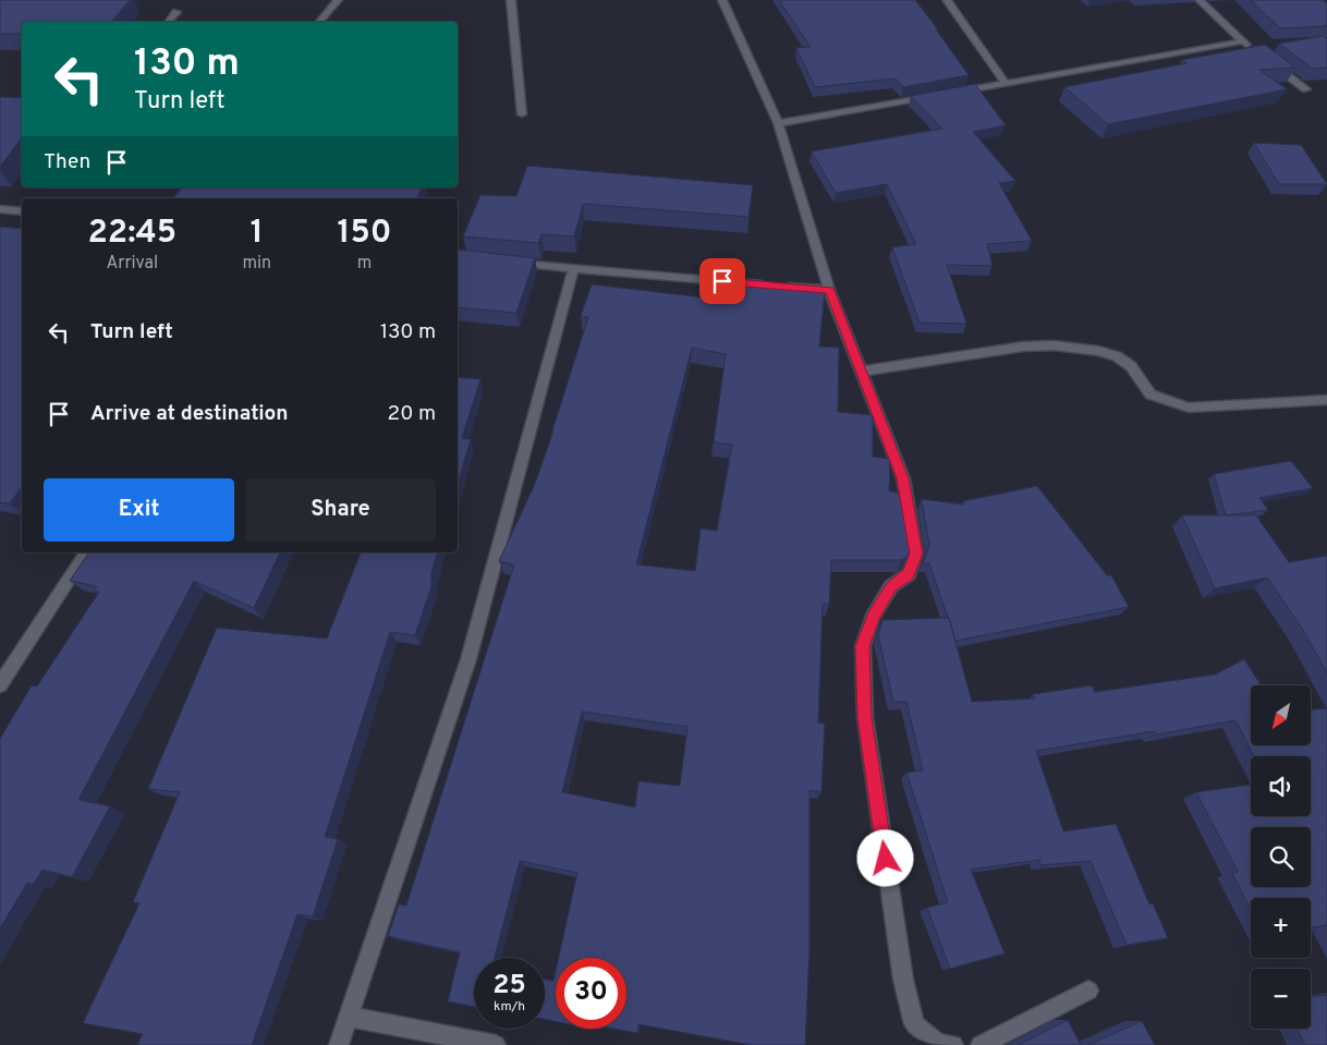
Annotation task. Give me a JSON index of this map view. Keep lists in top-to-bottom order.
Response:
{
  "north": "bottom left",
  "page": {
    "turn": ["130 m", "Turn left"],
    "then": "Then",
    "eta": [
      "22:45",
      "Arrival",
      "1",
      "min",
      "150",
      "m"
    ],
    "list": [
      {
        "name": "Turn left",
        "value": "130 m"
      },
      {
        "name": "Arrive at destination",
        "value": "20 m"
      }
    ],
    "buttons": ["Exit", "Share"],
    "map_buttons": ["+", "−"],
    "speed": "25 km/h",
    "limit": "30"
  }
}
